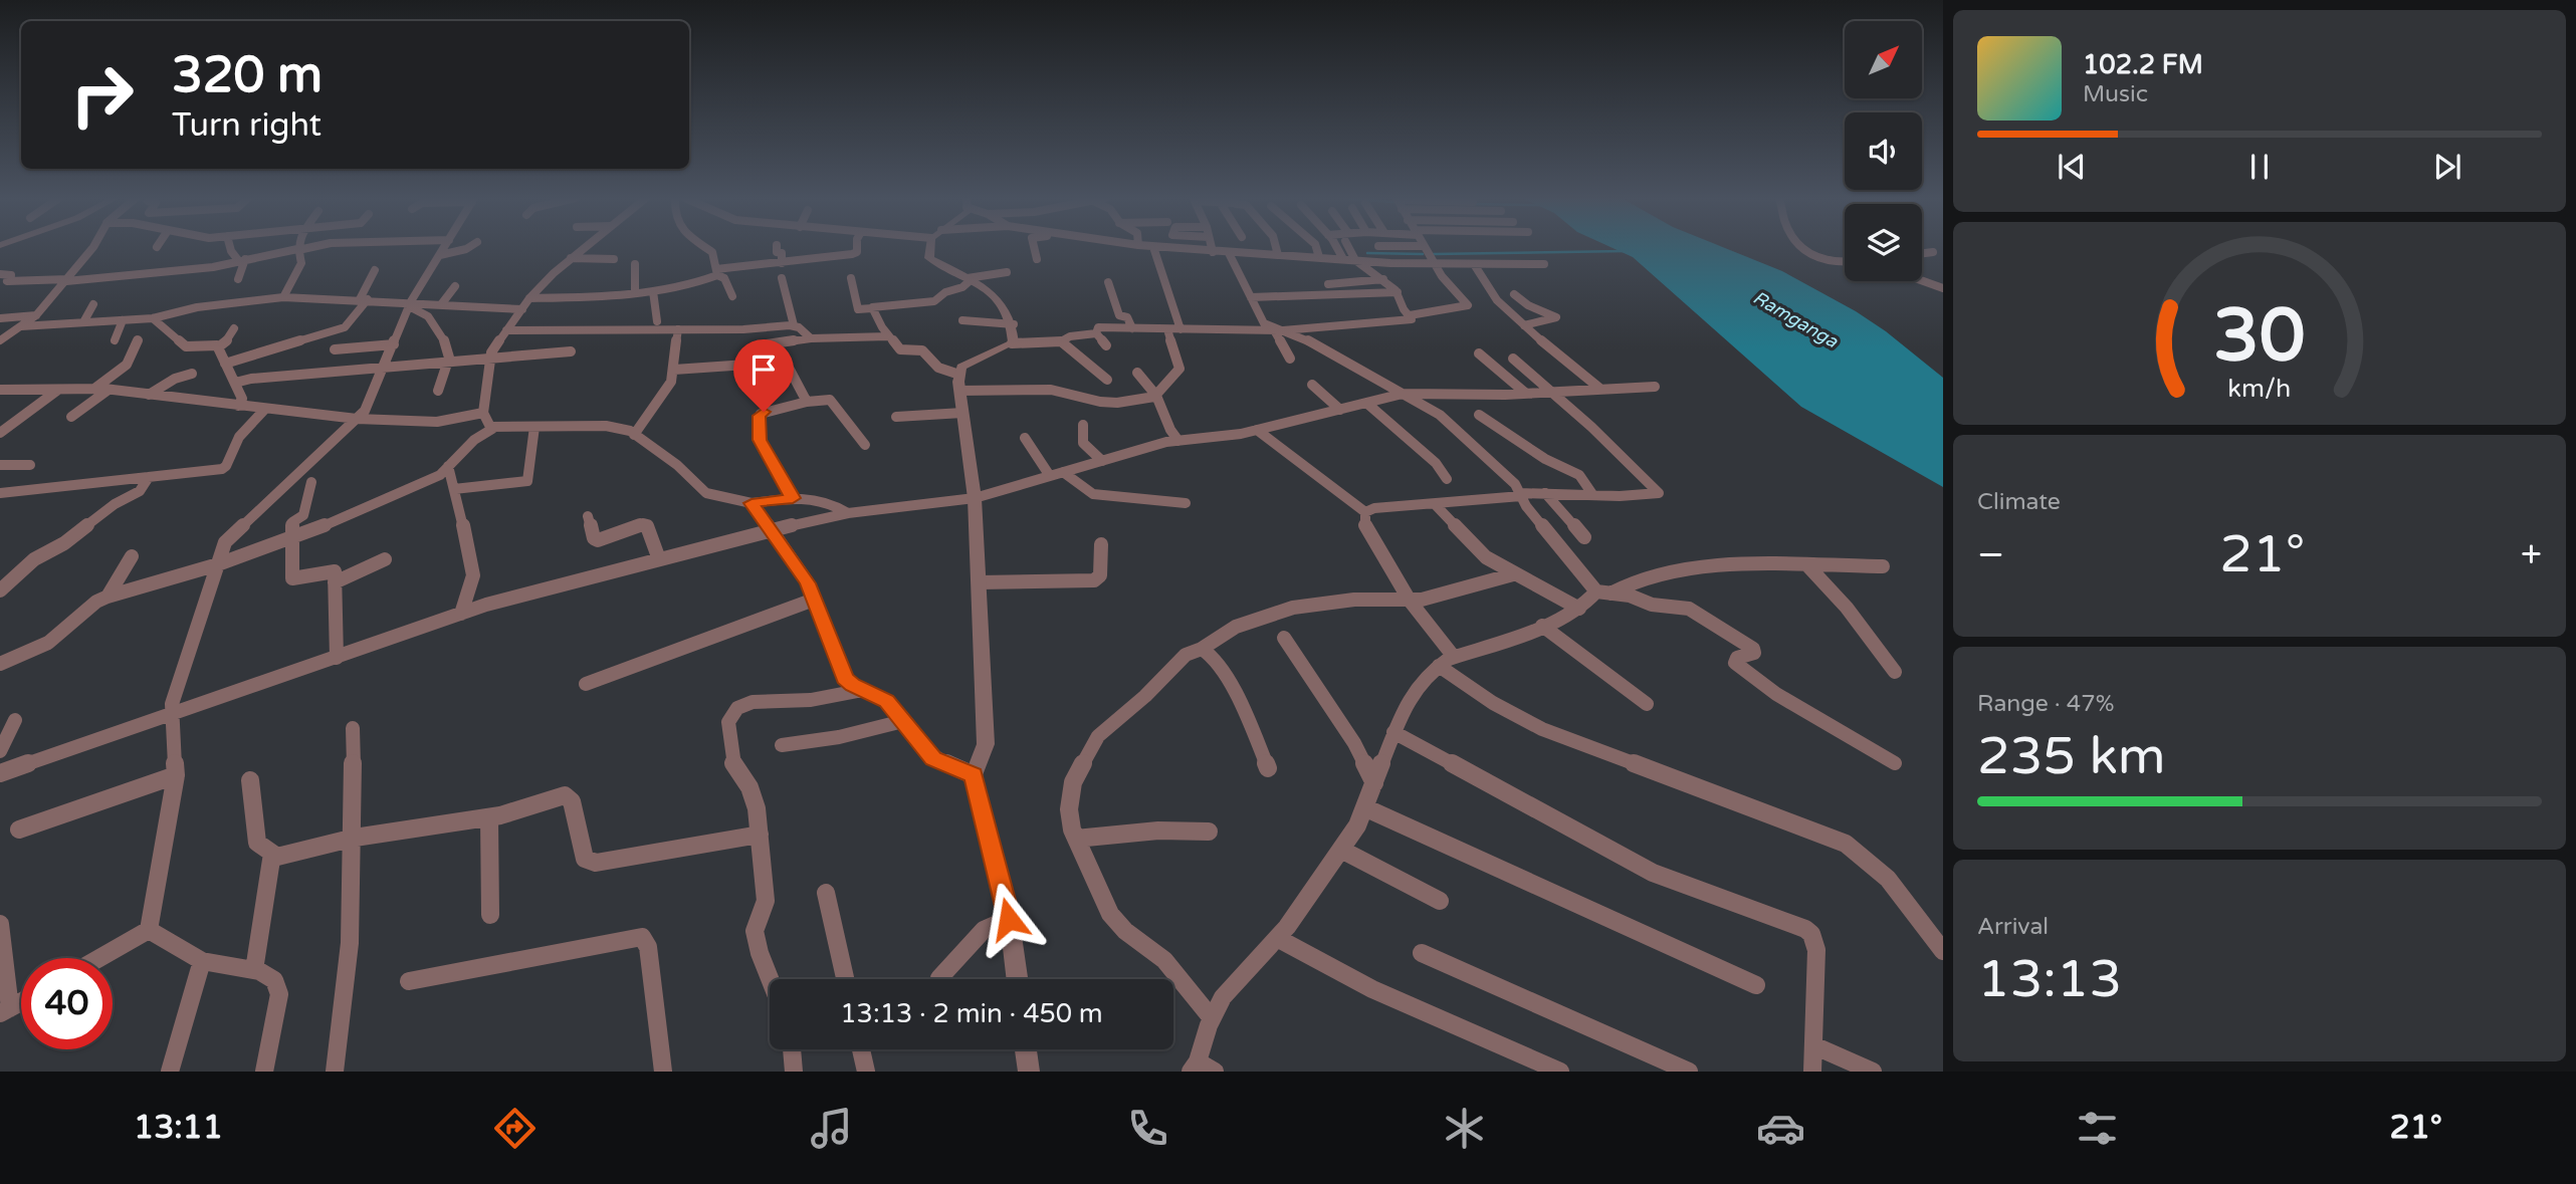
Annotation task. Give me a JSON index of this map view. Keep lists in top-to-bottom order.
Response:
{
  "water": ["Ramganga"],
  "north": "top right",
  "page": {
    "turn": ["320 m", "Turn right"],
    "song": ["102.2 FM", "Music"],
    "tile": [
      "Climate",
      ["Range · 47%", "235 km"],
      ["Arrival", "13:13"]
    ],
    "heat": ["−", "21°", "+"],
    "limit": "40",
    "trip": "13:13 · 2 min · 450 m",
    "tabs": ["13:11", "21°"],
    "gauge": ["30", "km/h"]
  }
}
